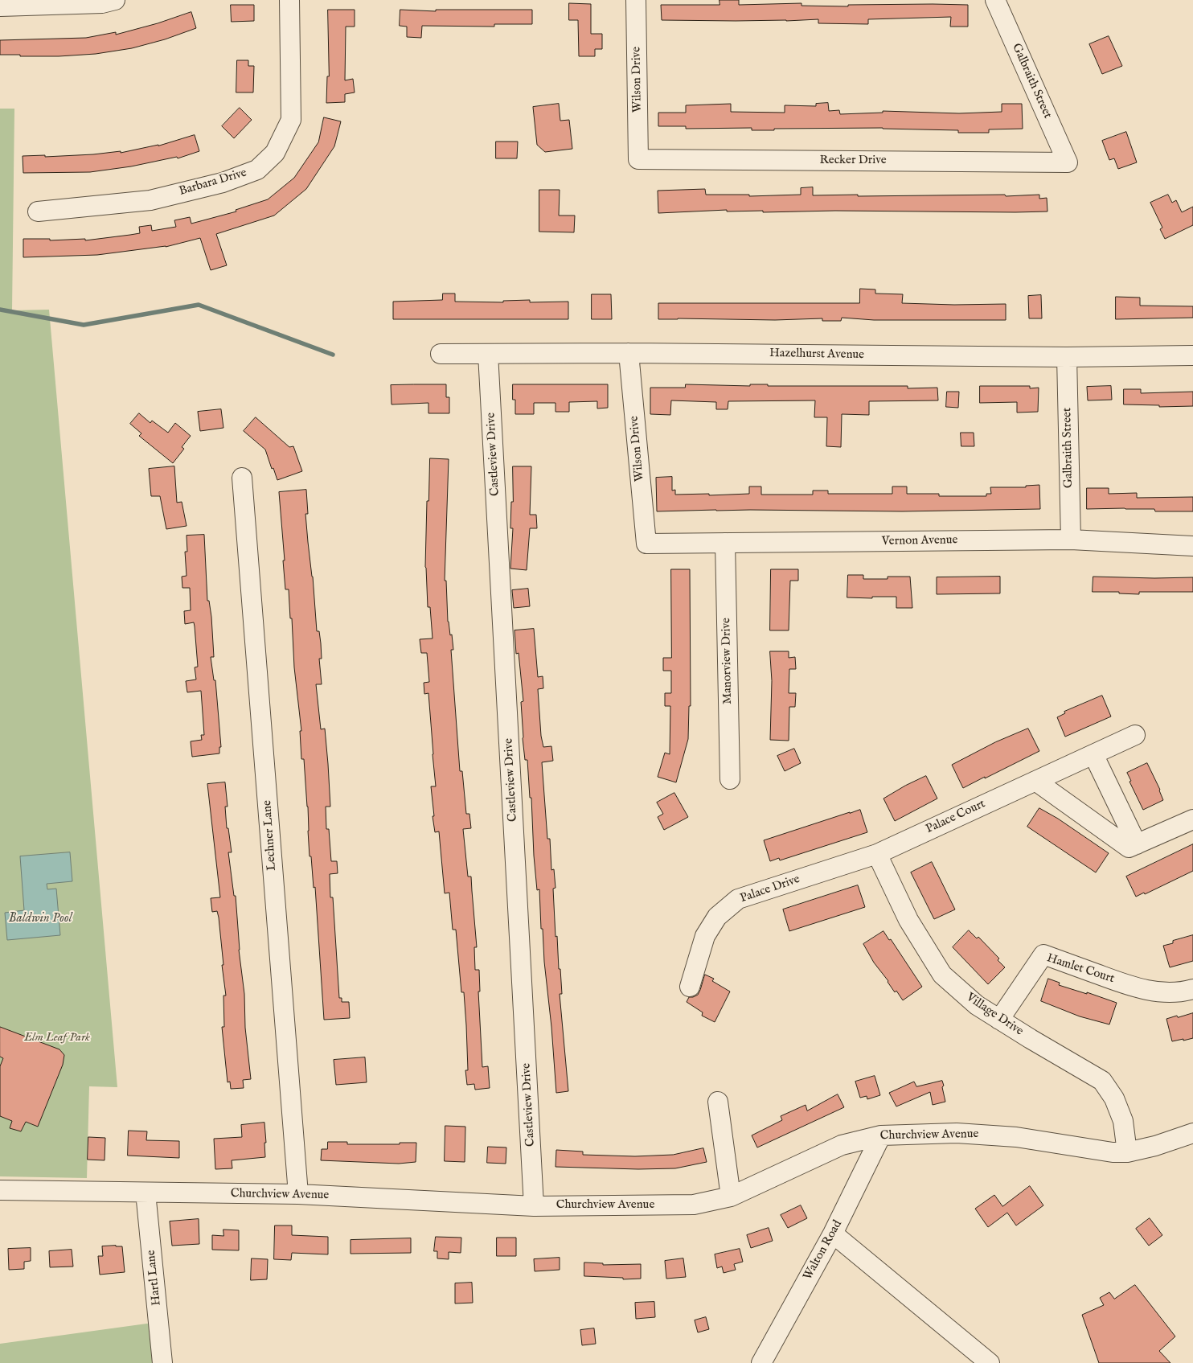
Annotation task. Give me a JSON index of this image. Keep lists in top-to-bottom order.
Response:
{
  "streets": {
    "street": [
      "Wilson Drive",
      "Galbraith Street",
      "Recker Drive",
      "Barbara Drive",
      "Hazelhurst Avenue",
      "Castleview Drive",
      "Vernon Avenue",
      "Manorview Drive",
      "Palace Court",
      "Lechner Lane",
      "Palace Drive",
      "Hamlet Court",
      "Village Drive",
      "Churchview Avenue",
      "Walton Road",
      "Hartl Lane"
    ]
  },
  "crossings": [
    ["Wilson Drive", "Recker Drive"],
    ["Wilson Drive", "Hazelhurst Avenue"],
    ["Wilson Drive", "Vernon Avenue"],
    ["Galbraith Street", "Recker Drive"],
    ["Galbraith Street", "Hazelhurst Avenue"],
    ["Galbraith Street", "Vernon Avenue"],
    ["Hazelhurst Avenue", "Castleview Drive"],
    ["Castleview Drive", "Churchview Avenue"],
    ["Vernon Avenue", "Manorview Drive"],
    ["Palace Court", "Palace Drive"],
    ["Palace Court", "Village Drive"],
    ["Lechner Lane", "Churchview Avenue"],
    ["Palace Drive", "Village Drive"],
    ["Hamlet Court", "Village Drive"],
    ["Village Drive", "Churchview Avenue"],
    ["Churchview Avenue", "Walton Road"],
    ["Churchview Avenue", "Hartl Lane"]
  ],
  "water": ["Baldwin Pool"],
  "parks": ["Elm Leaf Park"]
}
